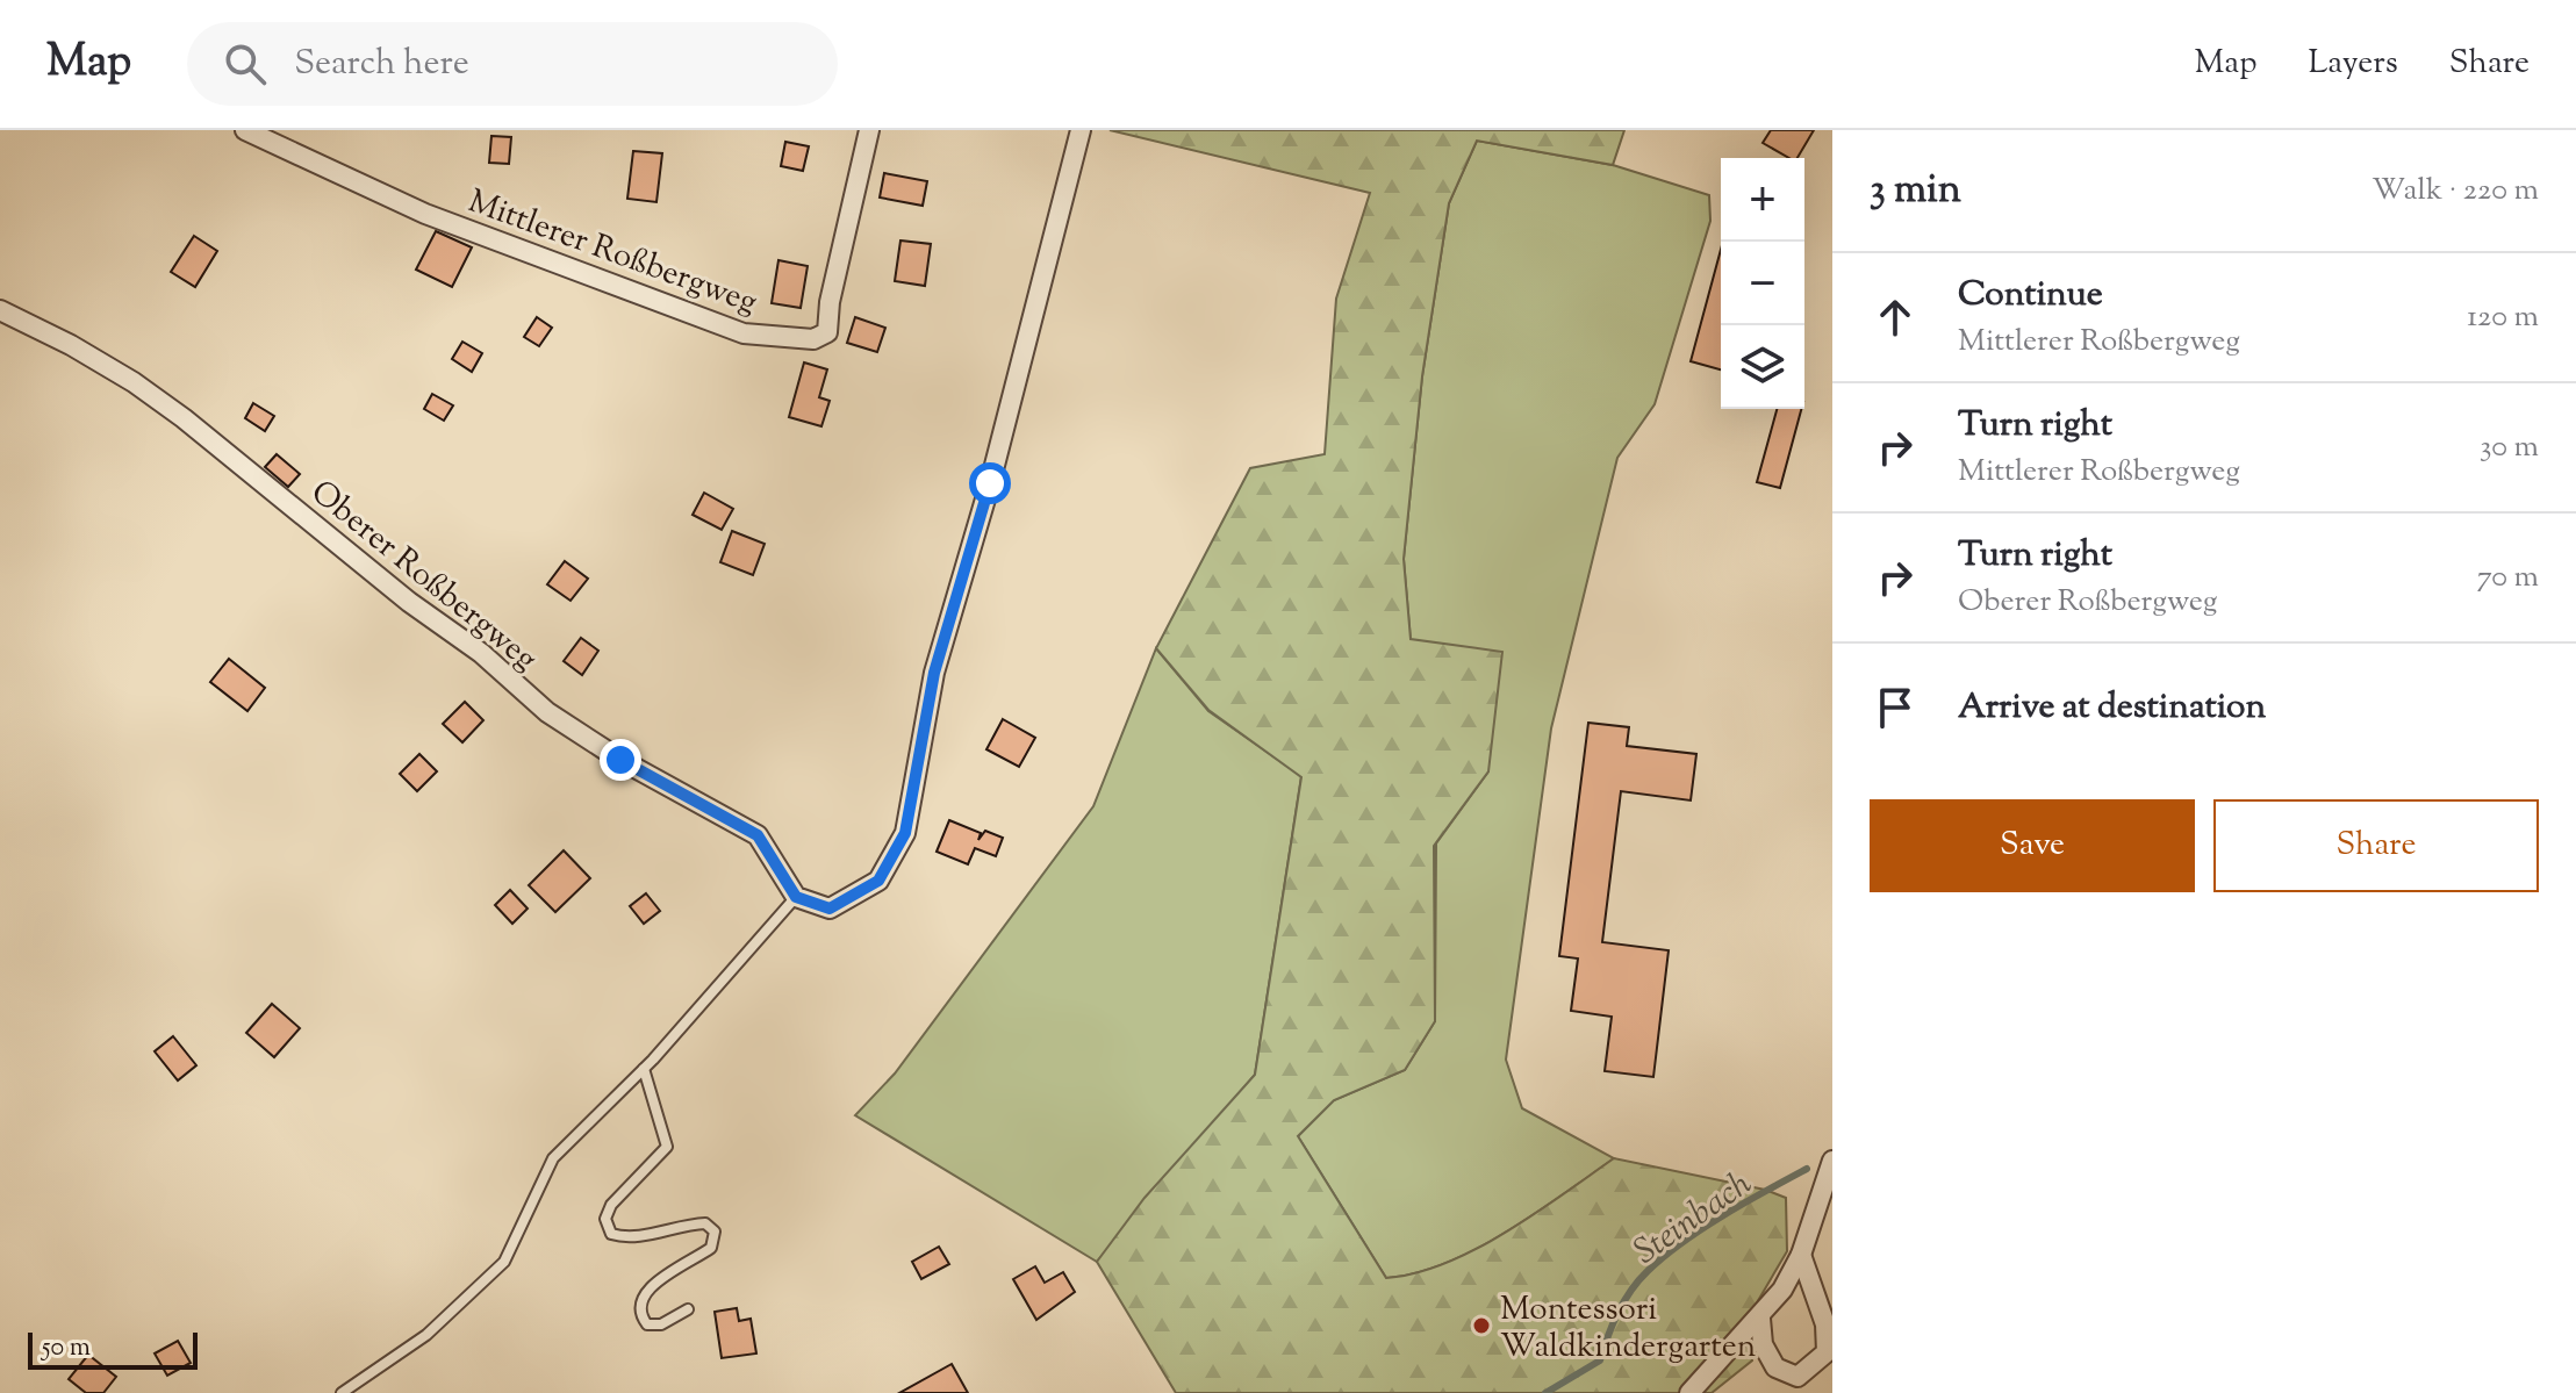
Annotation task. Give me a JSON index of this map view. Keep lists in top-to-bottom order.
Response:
{
  "streets": {
    "street": ["Mittlerer Roßbergweg", "Oberer Roßbergweg"]
  },
  "water": ["Steinbach"],
  "places": ["Montessori Waldkindergarten"],
  "scale_bar": "50 m",
  "page": {
    "header": "Map",
    "search": "Search here",
    "nav": ["Map", "Layers", "Share"],
    "heading": ["3 min", "Walk · 220 m"],
    "map_buttons": ["+", "−"],
    "list": [
      ["Continue", "Mittlerer Roßbergweg", "120 m"],
      ["Turn right", "Mittlerer Roßbergweg", "30 m"],
      ["Turn right", "Oberer Roßbergweg", "70 m"],
      "Arrive at destination"
    ],
    "buttons": ["Save", "Share"],
    "scale": "50 m"
  }
}
